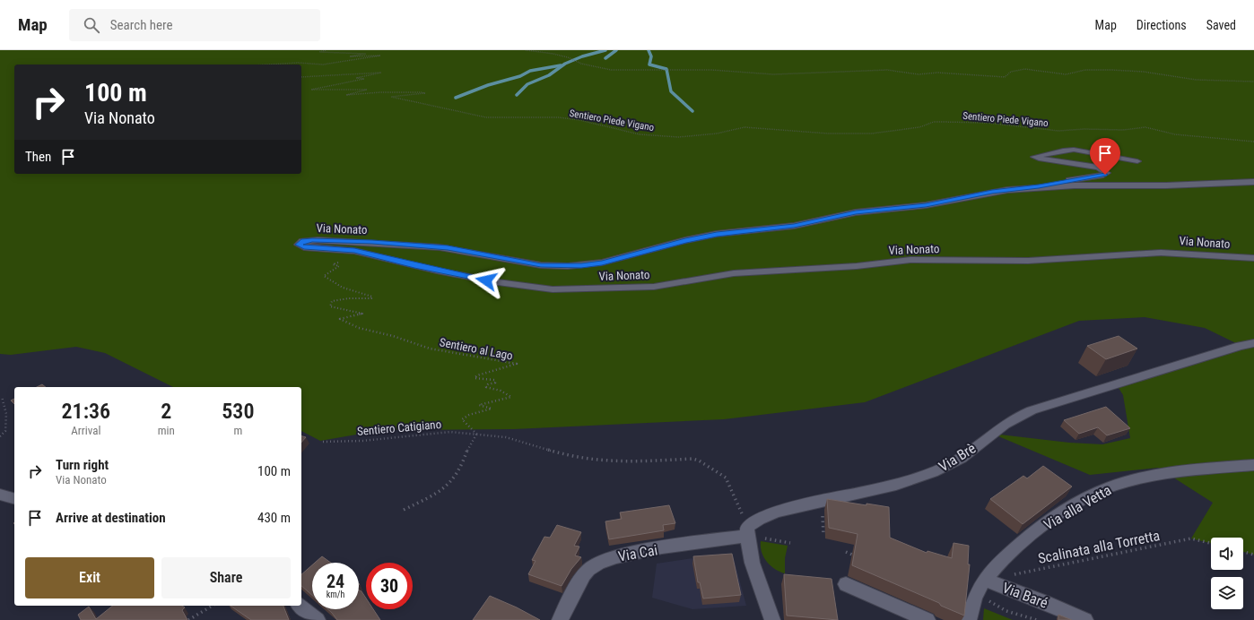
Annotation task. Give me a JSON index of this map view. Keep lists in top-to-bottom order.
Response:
{
  "streets": {
    "street": [
      "Via Nonato",
      "Via Brè",
      "Via alla Vetta",
      "Via Cai",
      "Via Baré"
    ],
    "path": [
      "Sentiero Piede Vigano",
      "Sentiero al Lago",
      "Sentiero Catigiano",
      "Scalinata alla Torretta"
    ]
  },
  "crossings": [
    ["Sentiero al Lago", "Sentiero Catigiano"],
    ["Via Brè", "Via Cai"],
    ["Via alla Vetta", "Via Baré"]
  ],
  "page": {
    "header": "Map",
    "search": "Search here",
    "nav": ["Map", "Directions", "Saved"],
    "turn": ["100 m", "Via Nonato"],
    "then": "Then",
    "eta": [
      "21:36",
      "Arrival",
      "2",
      "min",
      "530",
      "m"
    ],
    "list": [
      {
        "name": "Turn right",
        "note": "Via Nonato",
        "value": "100 m"
      },
      {
        "name": "Arrive at destination",
        "value": "430 m"
      }
    ],
    "buttons": ["Exit", "Share"],
    "speed": "24 km/h",
    "limit": "30"
  }
}
